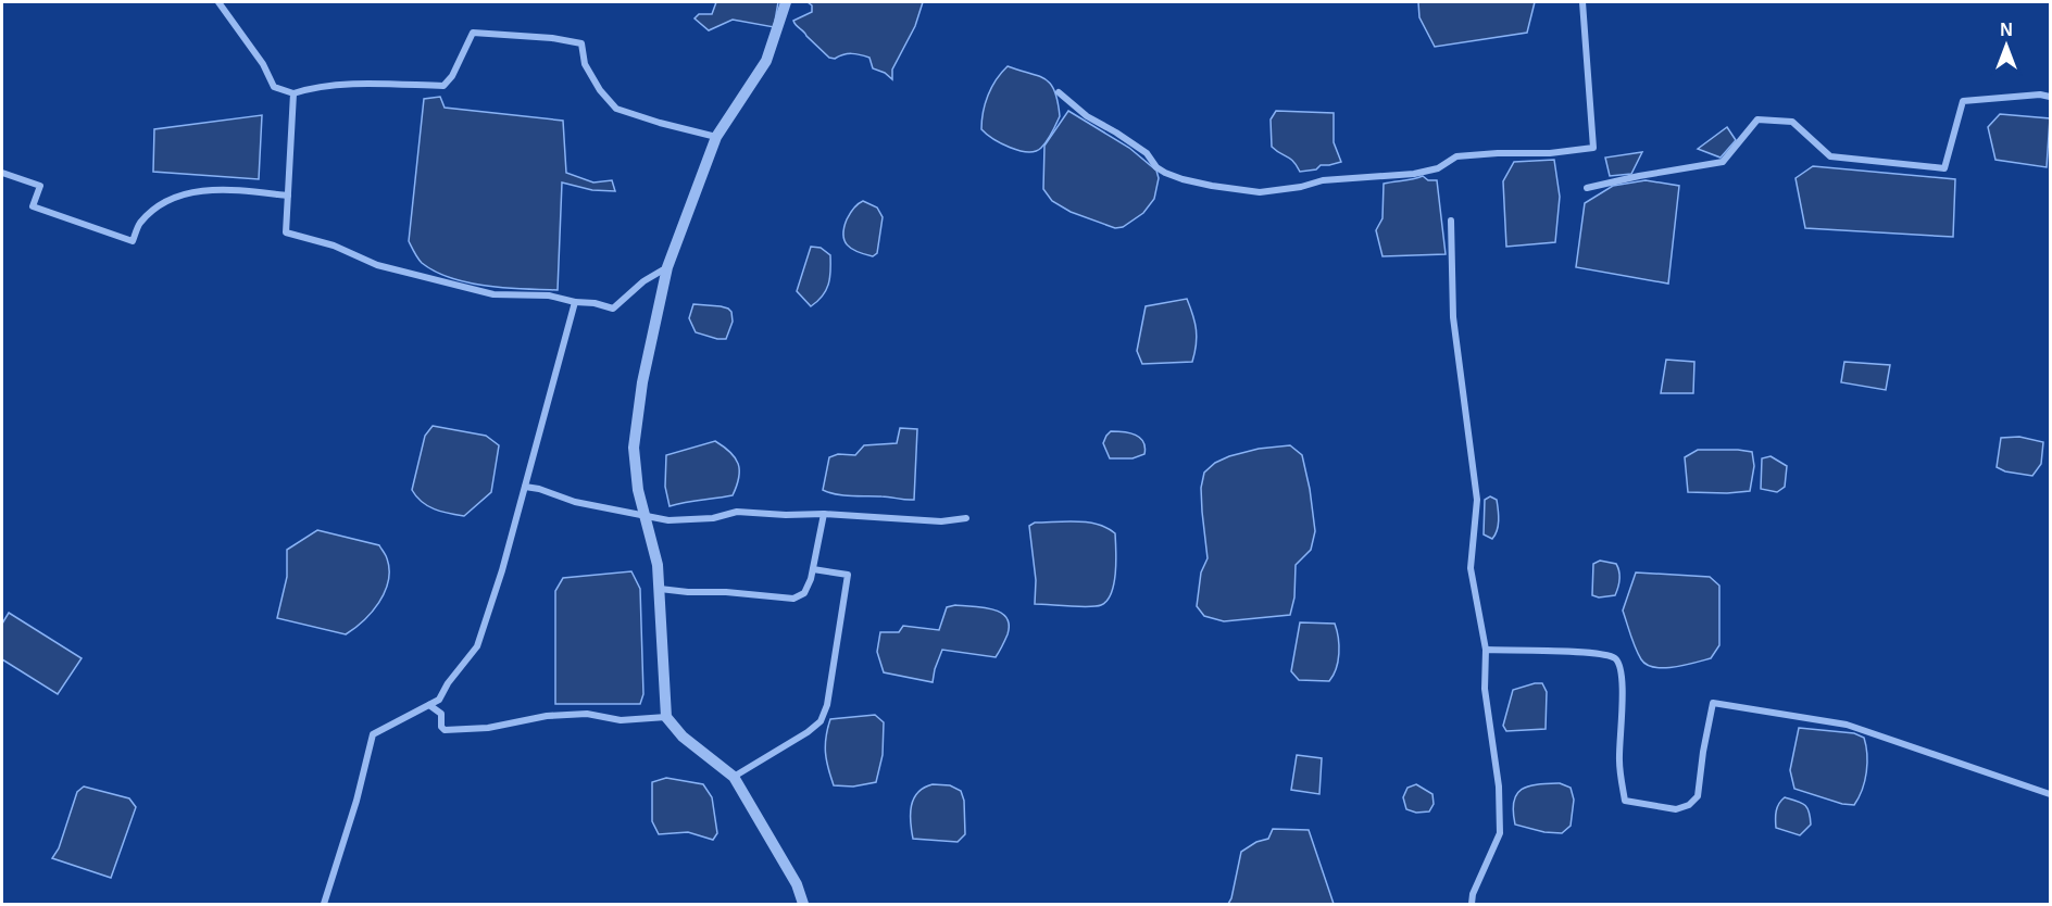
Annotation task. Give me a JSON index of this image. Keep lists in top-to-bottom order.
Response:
{
  "north": "top"
}
